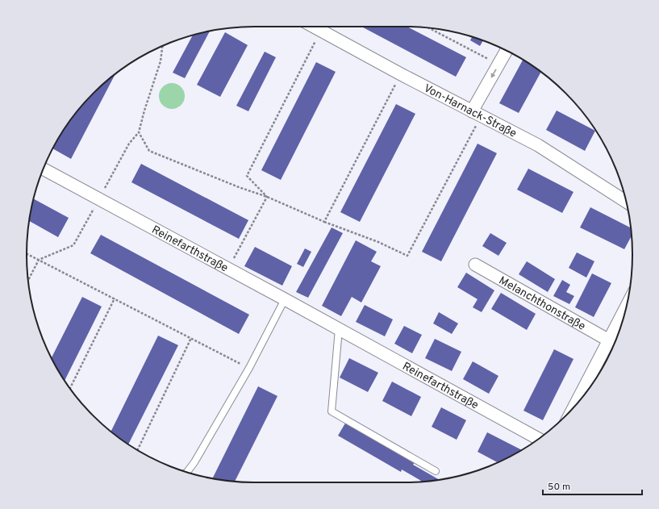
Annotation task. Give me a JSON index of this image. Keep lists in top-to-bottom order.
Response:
{
  "streets": {
    "street": ["Von-Harnack-Straße", "Reinefarthstraße", "Melanchthonstraße"]
  },
  "scale_bar": "50 m"
}
